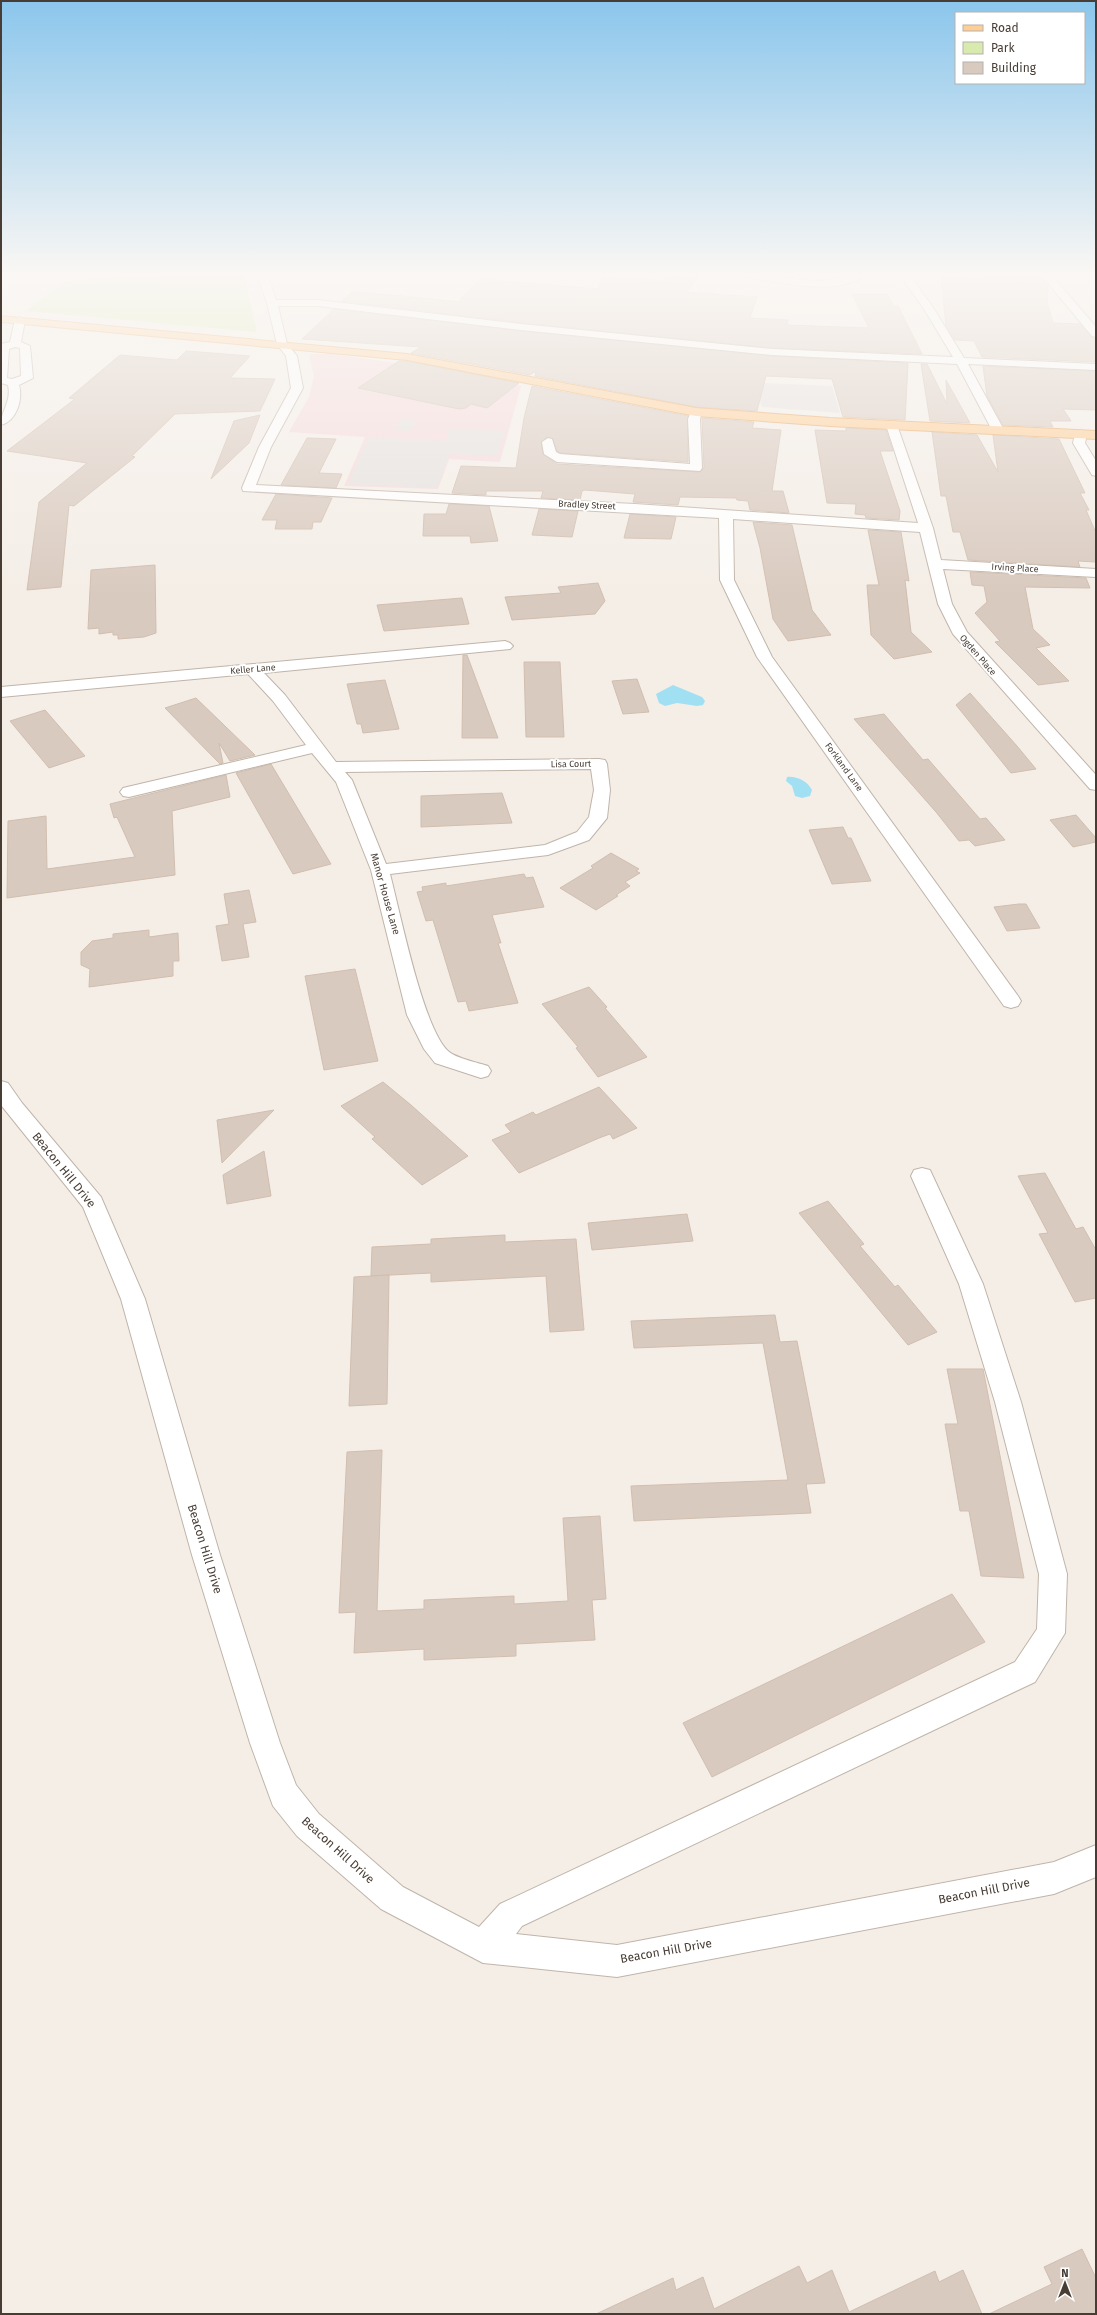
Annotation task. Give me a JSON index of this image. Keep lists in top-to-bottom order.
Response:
{
  "streets": {
    "street": [
      "Bradley Street",
      "Irving Place",
      "Ogden Place",
      "Keller Lane",
      "Lisa Court",
      "Forkland Lane",
      "Manor House Lane",
      "Beacon Hill Drive"
    ]
  },
  "crossings": [
    ["Bradley Street", "Ogden Place"],
    ["Bradley Street", "Forkland Lane"],
    ["Irving Place", "Ogden Place"],
    ["Keller Lane", "Manor House Lane"],
    ["Lisa Court", "Manor House Lane"]
  ],
  "legend": ["Road", "Park", "Building"],
  "north": "top"
}
